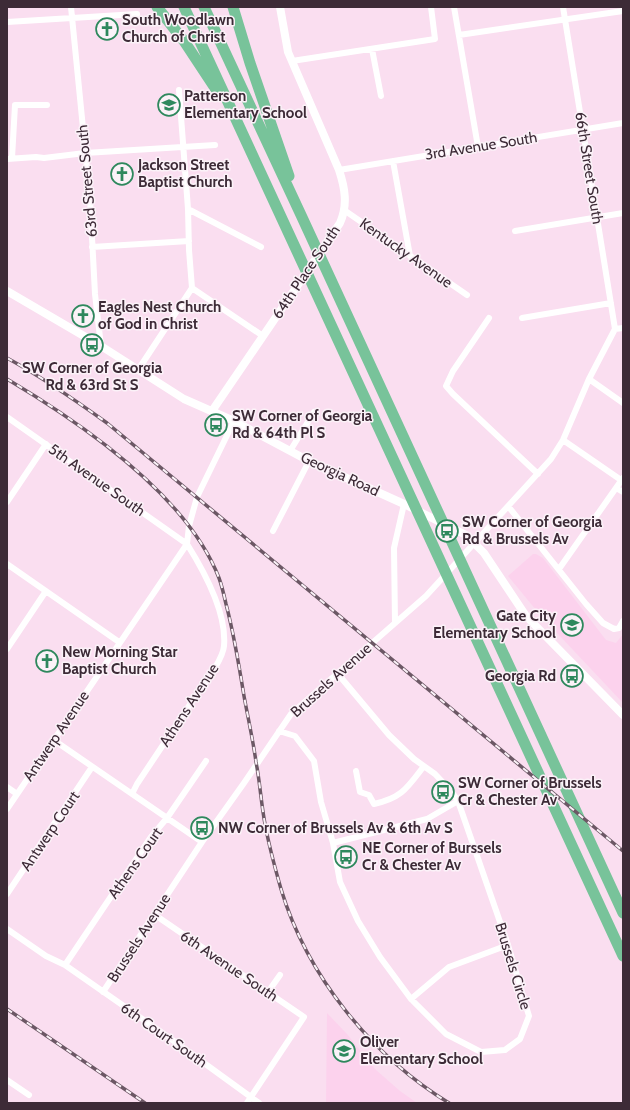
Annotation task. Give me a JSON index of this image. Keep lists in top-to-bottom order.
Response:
{
  "streets": {
    "street": [
      "3rd Avenue South",
      "66th Street South",
      "63rd Street South",
      "Kentucky Avenue",
      "64th Place South",
      "Georgia Road",
      "5th Avenue South",
      "Brussels Avenue",
      "Athens Avenue",
      "Antwerp Avenue",
      "Antwerp Court",
      "Athens Court",
      "6th Avenue South",
      "Brussels Circle",
      "6th Court South"
    ]
  },
  "crossings": [
    ["3rd Avenue South", "66th Street South"],
    ["3rd Avenue South", "64th Place South"],
    ["63rd Street South", "Georgia Road"],
    ["Kentucky Avenue", "64th Place South"],
    ["64th Place South", "Georgia Road"],
    ["Georgia Road", "Brussels Avenue"],
    ["Georgia Road", "Antwerp Avenue"],
    ["5th Avenue South", "Athens Avenue"],
    ["5th Avenue South", "Antwerp Avenue"],
    ["Brussels Avenue", "6th Avenue South"],
    ["Brussels Avenue", "Brussels Circle"],
    ["Brussels Avenue", "6th Court South"],
    ["Athens Avenue", "Antwerp Avenue"],
    ["Athens Court", "6th Court South"],
    ["6th Avenue South", "6th Court South"]
  ],
  "places": {
    "church": [
      "South Woodlawn Church of Christ",
      "Jackson Street Baptist Church",
      "Eagles Nest Church of God in Christ",
      "New Morning Star Baptist Church"
    ],
    "school or university": ["Patterson Elementary School", "Gate City Elementary School", "Oliver Elementary School"],
    "bus stop": [
      "SW Corner of Georgia Rd & 63rd St S",
      "SW Corner of Georgia Rd & 64th Pl S",
      "SW Corner of Georgia Rd & Brussels Av",
      "Georgia Rd",
      "SW Corner of Brussels Cr & Chester Av",
      "NW Corner of Brussels Av & 6th Av S",
      "NE Corner of Burssels Cr & Chester Av"
    ]
  }
}
